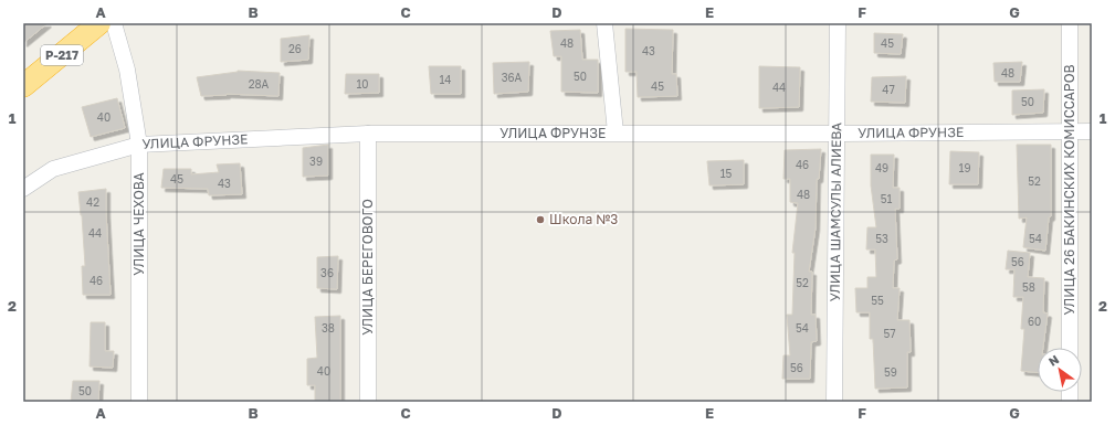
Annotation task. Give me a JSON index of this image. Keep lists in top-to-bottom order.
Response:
{
  "streets": {
    "highway": ["Р-217"],
    "street": [
      "УЛИЦА ФРУНЗЕ",
      "УЛИЦА 26 БАКИНСКИХ КОМИССАРОВ",
      "УЛИЦА ШАМСУЛЫ АЛИЕВА",
      "УЛИЦА ЧЕХОВА",
      "УЛИЦА БЕРЕГОВОГО"
    ]
  },
  "crossings": [
    ["УЛИЦА ФРУНЗЕ", "УЛИЦА 26 БАКИНСКИХ КОМИССАРОВ"],
    ["УЛИЦА ФРУНЗЕ", "УЛИЦА ШАМСУЛЫ АЛИЕВА"],
    ["УЛИЦА ФРУНЗЕ", "УЛИЦА ЧЕХОВА"],
    ["УЛИЦА ФРУНЗЕ", "УЛИЦА БЕРЕГОВОГО"]
  ],
  "places": ["Школа №3"],
  "house_numbers": [
    "48",
    "45",
    "26",
    "43",
    "48",
    "50",
    "36А",
    "14",
    "28А",
    "10",
    "45",
    "44",
    "47",
    "50",
    "40",
    "39",
    "46",
    "49",
    "19",
    "15",
    "45",
    "52",
    "43",
    "48",
    "51",
    "42",
    "44",
    "53",
    "54",
    "56",
    "36",
    "46",
    "52",
    "58",
    "55",
    "60",
    "38",
    "54",
    "57",
    "56",
    "40",
    "59",
    "50"
  ],
  "north": "top left",
  "grid": {
    "columns": [
      "A",
      "B",
      "C",
      "D",
      "E",
      "F",
      "G"
    ],
    "rows": ["1", "2"]
  }
}
